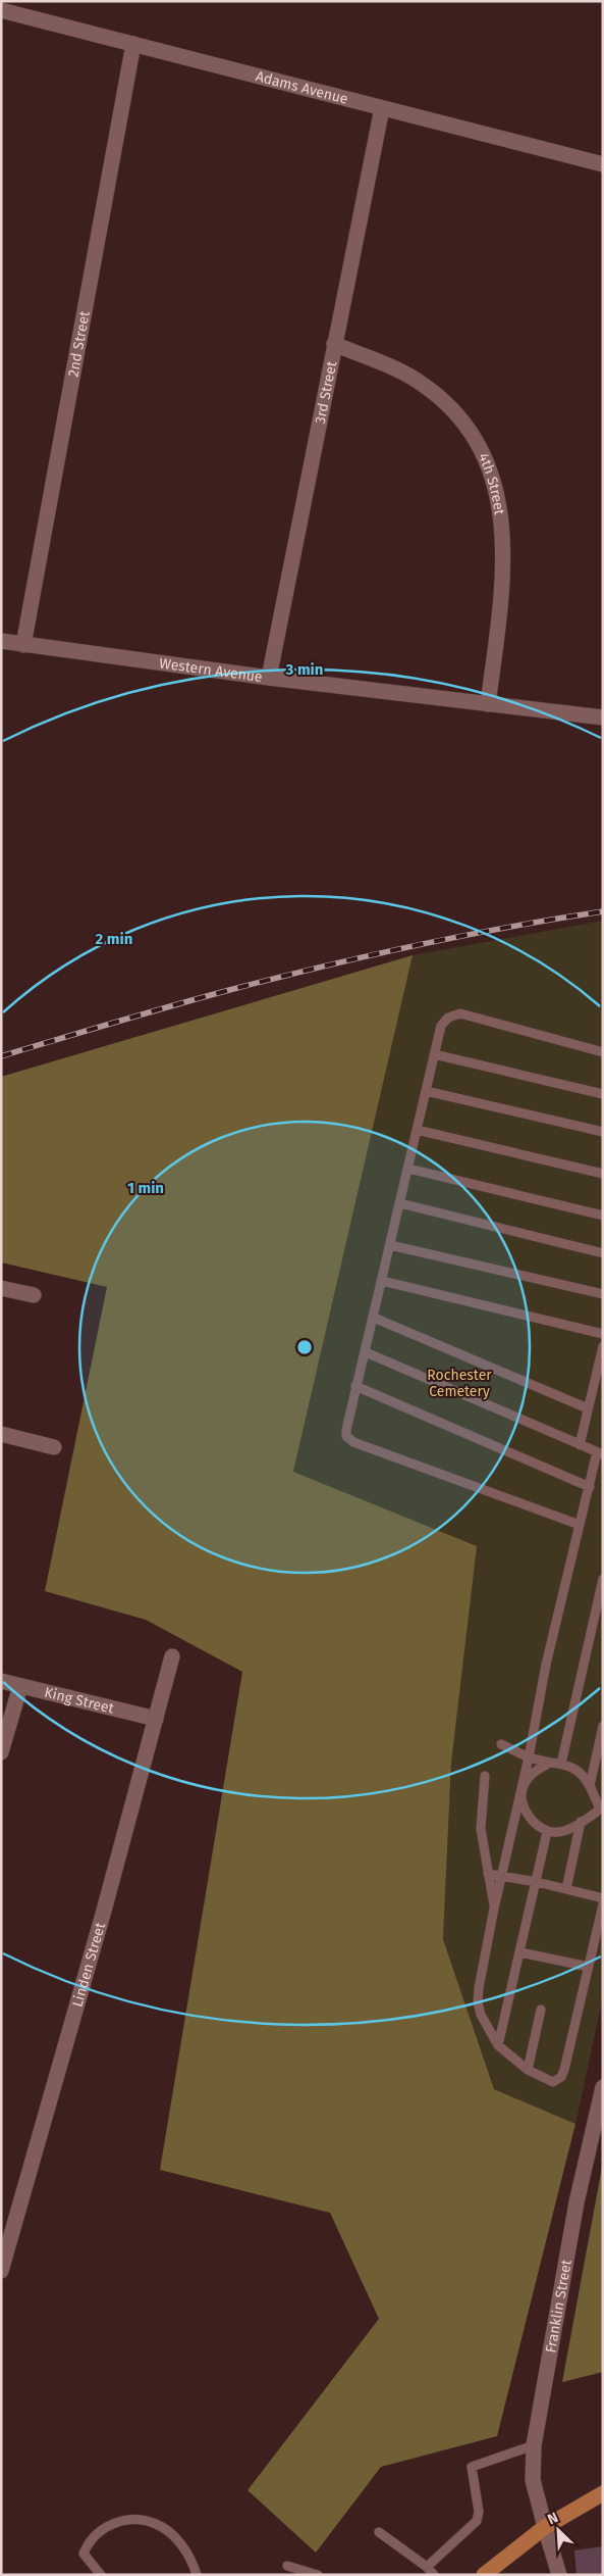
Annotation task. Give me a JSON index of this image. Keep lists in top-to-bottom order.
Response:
{
  "streets": {
    "street": [
      "Adams Avenue",
      "2nd Street",
      "3rd Street",
      "4th Street",
      "Western Avenue",
      "King Street",
      "Linden Street",
      "Franklin Street"
    ]
  },
  "crossings": [
    ["Adams Avenue", "2nd Street"],
    ["Adams Avenue", "3rd Street"],
    ["2nd Street", "Western Avenue"],
    ["3rd Street", "4th Street"],
    ["3rd Street", "Western Avenue"],
    ["4th Street", "Western Avenue"],
    ["King Street", "Linden Street"]
  ],
  "parks": ["Rochester Cemetery"],
  "north": "top left",
  "rings": ["3 min", "2 min", "1 min"]
}
